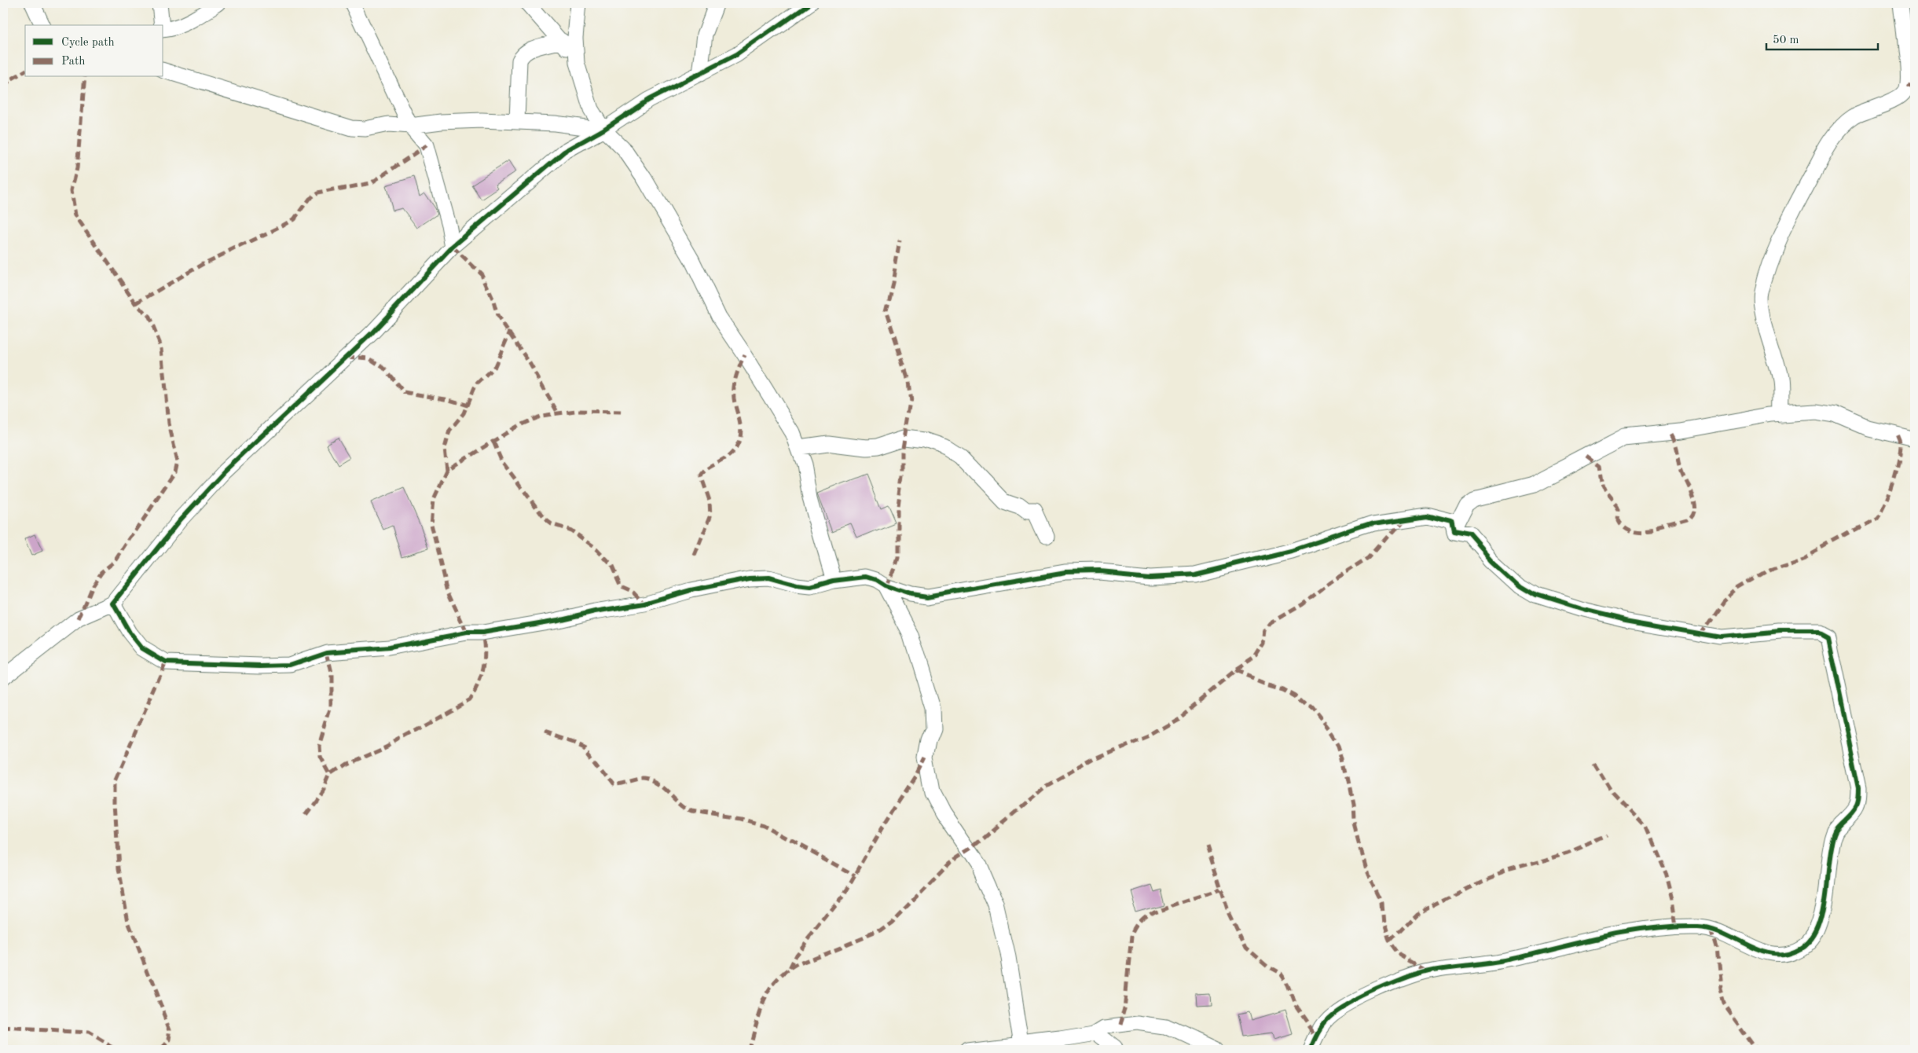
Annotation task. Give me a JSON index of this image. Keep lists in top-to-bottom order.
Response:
{
  "legend": ["Cycle path", "Path"],
  "scale_bar": "50 m"
}
